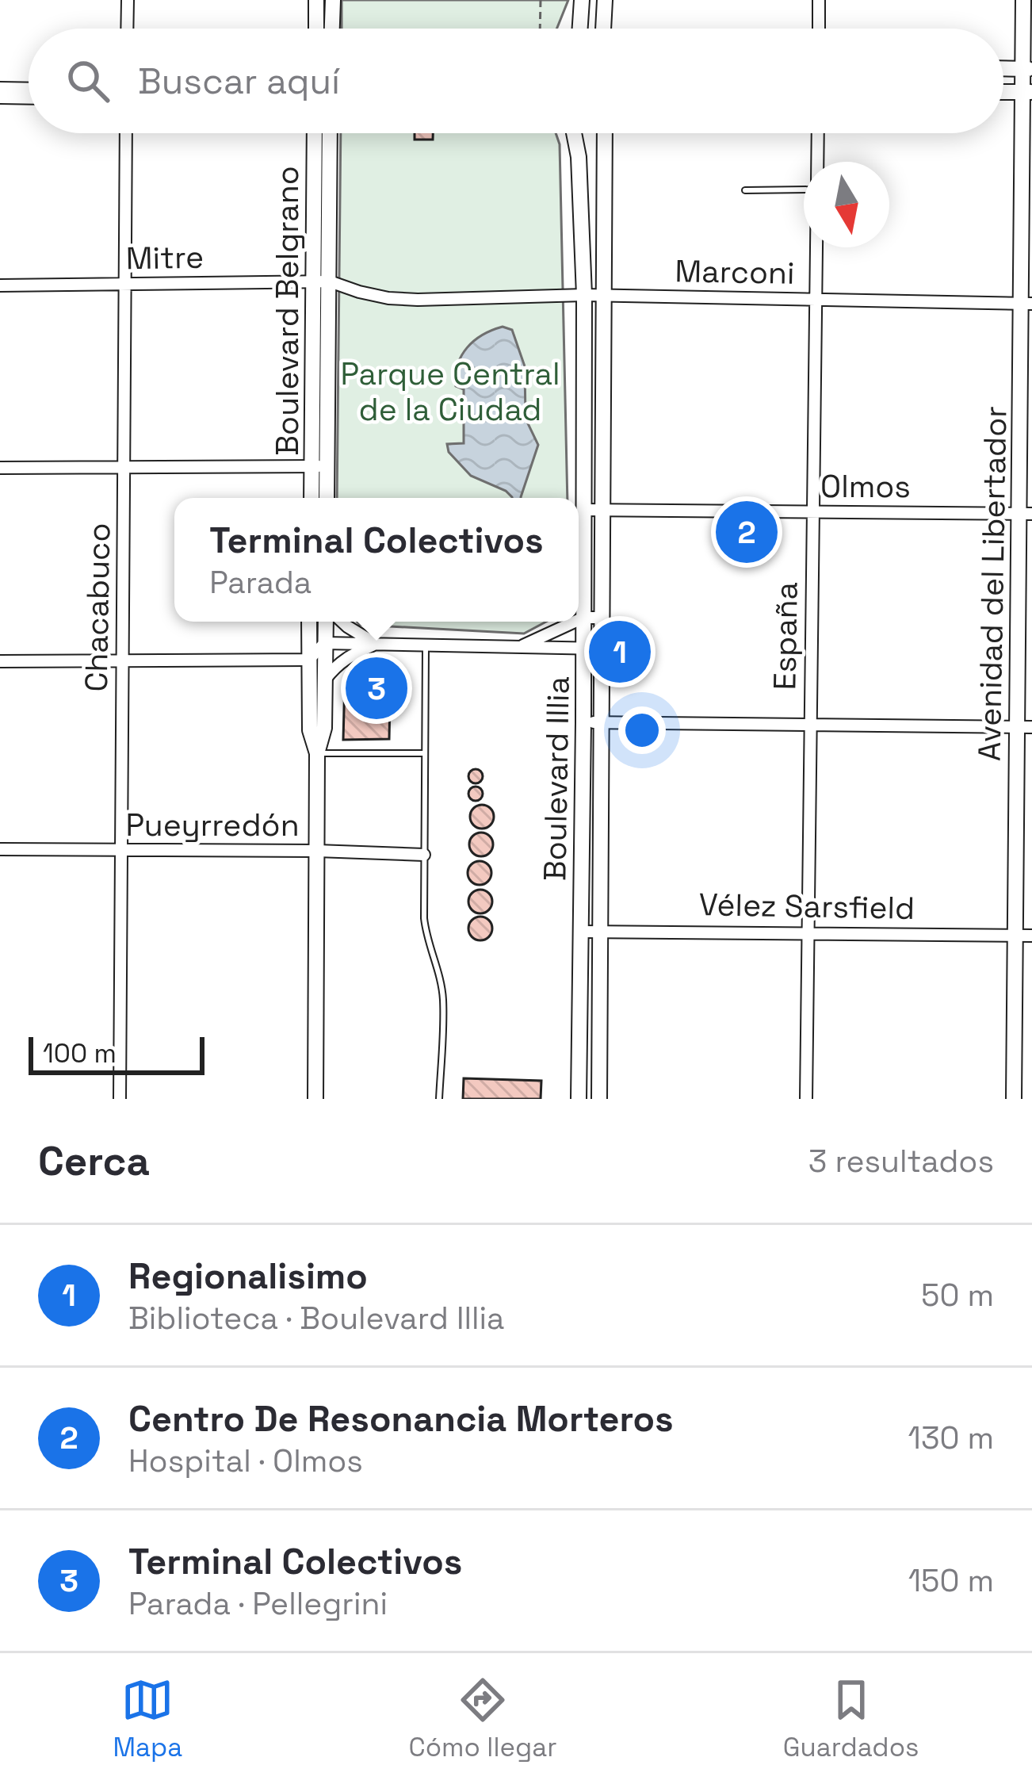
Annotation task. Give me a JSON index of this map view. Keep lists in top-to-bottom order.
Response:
{
  "streets": {
    "street": [
      "Mitre",
      "Marconi",
      "Boulevard Belgrano",
      "Olmos",
      "Avenidad del Libertador",
      "Chacabuco",
      "España",
      "Boulevard Illia",
      "Pueyrredón",
      "Vélez Sarsfield"
    ]
  },
  "crossings": [
    ["Mitre", "Marconi"],
    ["Mitre", "Boulevard Belgrano"],
    ["Mitre", "Chacabuco"],
    ["Marconi", "Avenidad del Libertador"],
    ["Marconi", "España"],
    ["Marconi", "Boulevard Illia"],
    ["Olmos", "Avenidad del Libertador"],
    ["Olmos", "España"],
    ["Olmos", "Boulevard Illia"],
    ["Avenidad del Libertador", "Vélez Sarsfield"],
    ["Chacabuco", "Pueyrredón"],
    ["España", "Vélez Sarsfield"],
    ["Boulevard Illia", "Vélez Sarsfield"]
  ],
  "parks": ["Parque Central de la Ciudad"],
  "scale_bar": "100 m",
  "north": "bottom",
  "page": {
    "search": "Buscar aquí",
    "pins": ["2", "1", "3"],
    "popup": ["Terminal Colectivos", "Parada"],
    "scale": "100 m",
    "heading": ["Cerca", "3 resultados"],
    "list": [
      {
        "mark": "1",
        "name": "Regionalisimo",
        "note": "Biblioteca · Boulevard Illia",
        "value": "50 m"
      },
      {
        "mark": "2",
        "name": "Centro De Resonancia Morteros",
        "note": "Hospital · Olmos",
        "value": "130 m"
      },
      {
        "mark": "3",
        "name": "Terminal Colectivos",
        "note": "Parada · Pellegrini",
        "value": "150 m"
      }
    ],
    "nav": ["Mapa", "Cómo llegar", "Guardados"]
  }
}
